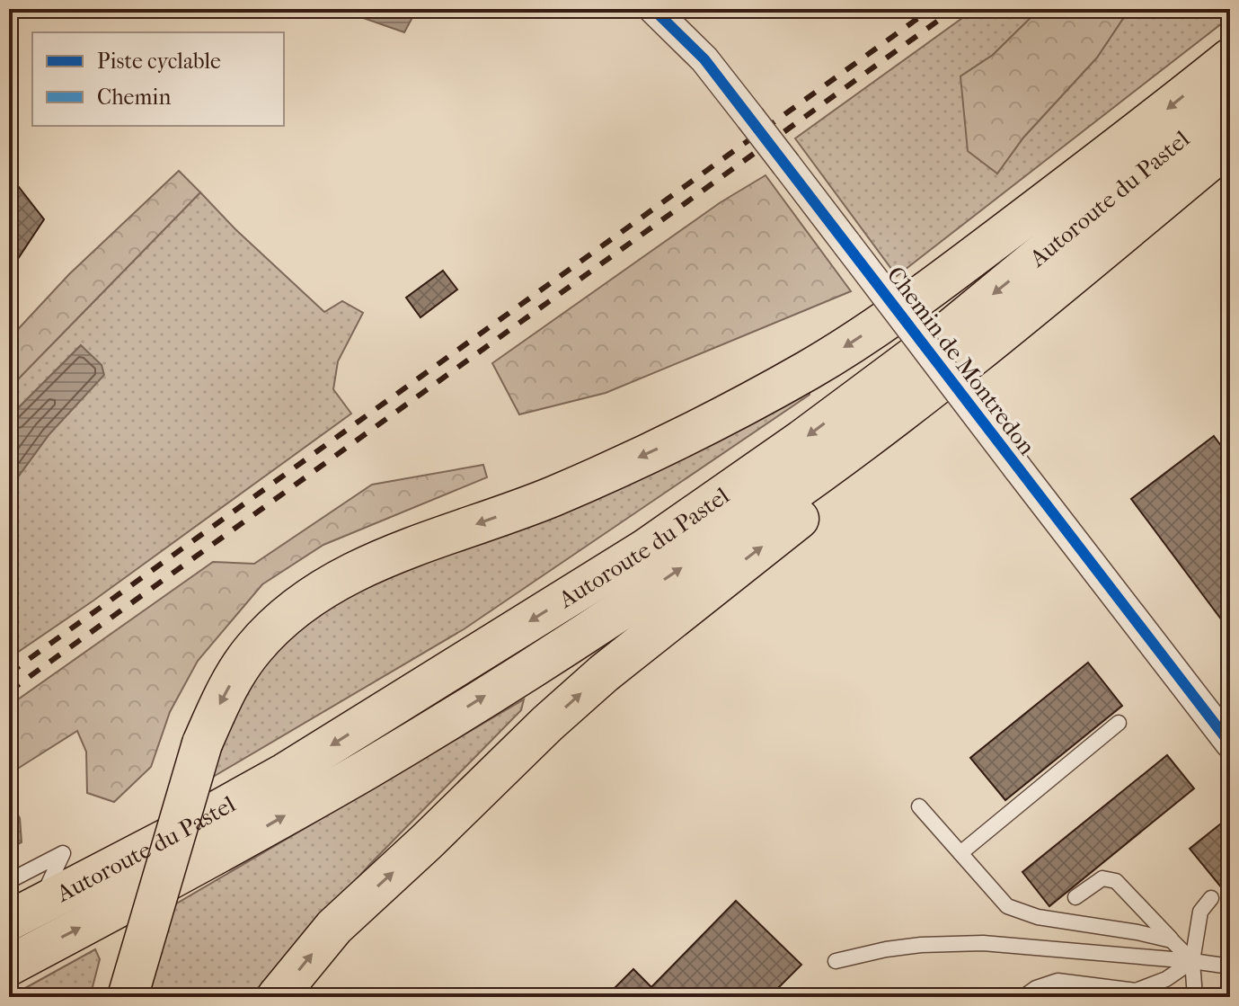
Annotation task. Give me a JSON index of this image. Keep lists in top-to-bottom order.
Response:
{
  "streets": {
    "highway": ["Autoroute du Pastel"],
    "street": ["Chemin de Montredon"]
  },
  "legend": ["Piste cyclable", "Chemin"]
}
